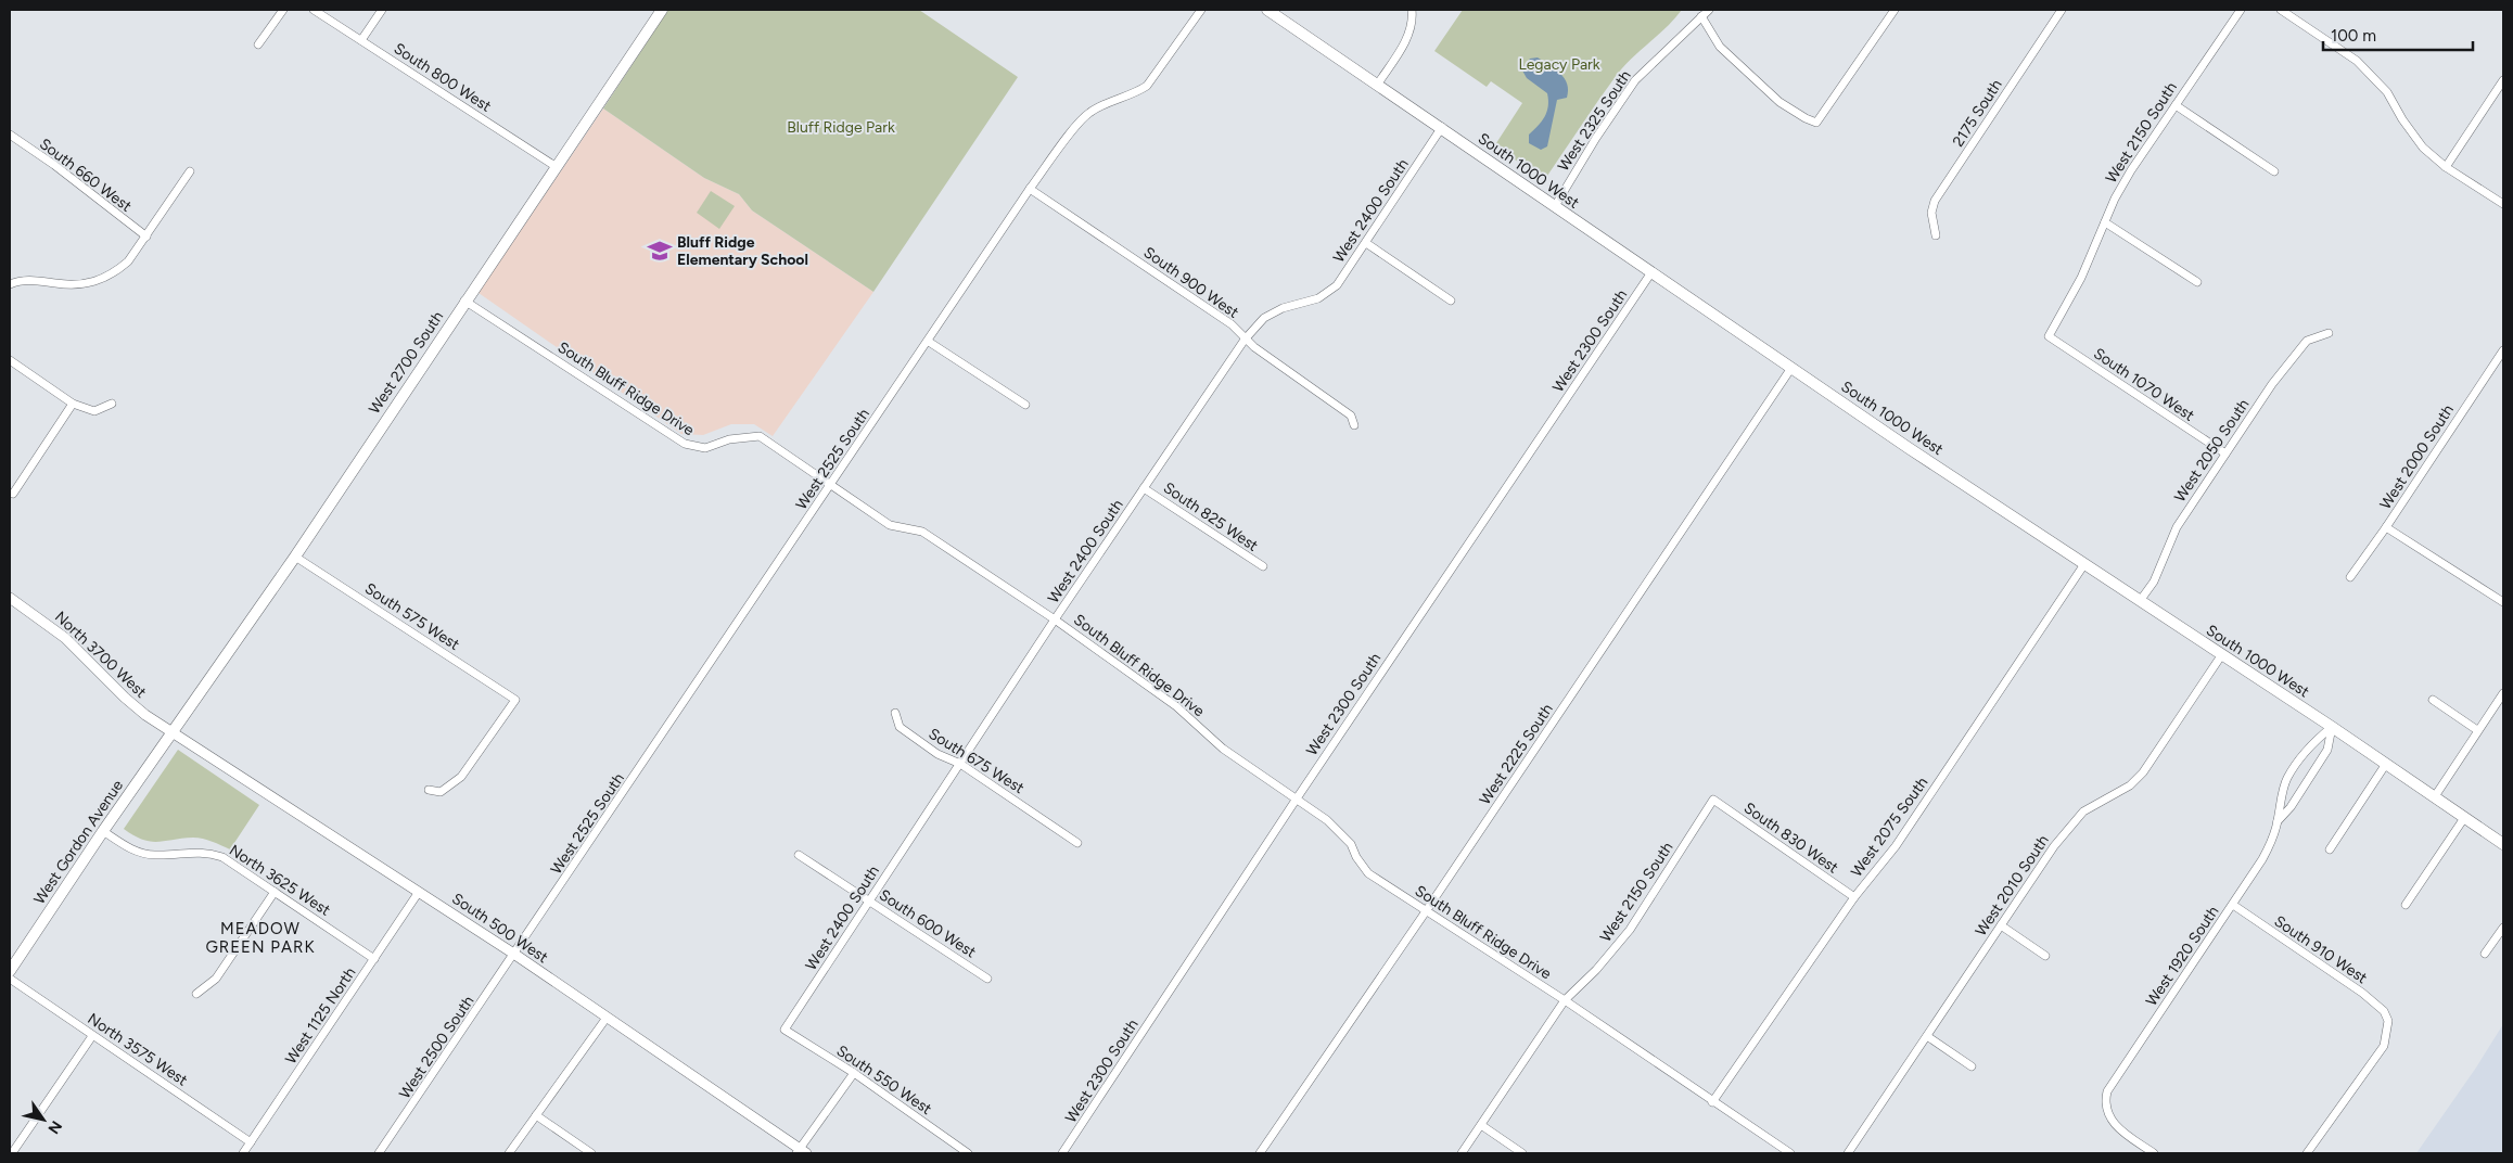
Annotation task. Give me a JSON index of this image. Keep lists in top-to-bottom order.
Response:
{
  "streets": {
    "main road": ["South 1000 West", "West 2700 South", "West Gordon Avenue"],
    "street": [
      "South 800 West",
      "2175 South",
      "West 2325 South",
      "West 2150 South",
      "South 660 West",
      "West 2400 South",
      "South 900 West",
      "West 2300 South",
      "South 1070 West",
      "South Bluff Ridge Drive",
      "West 2050 South",
      "West 2000 South",
      "West 2525 South",
      "South 825 West",
      "South 575 West",
      "North 3700 West",
      "West 2225 South",
      "South 675 West",
      "West 2075 South",
      "South 830 West",
      "North 3625 West",
      "West 2010 South",
      "South 600 West",
      "South 500 West",
      "South 910 West",
      "West 1920 South",
      "West 1125 North",
      "West 2500 South",
      "North 3575 West",
      "South 550 West"
    ]
  },
  "crossings": [
    ["South 800 West", "West 2700 South"],
    ["West 2325 South", "South 1000 West"],
    ["West 2150 South", "South 1070 West"],
    ["West 2150 South", "South Bluff Ridge Drive"],
    ["West 2150 South", "South 830 West"],
    ["South 1000 West", "West 2400 South"],
    ["South 1000 West", "West 2300 South"],
    ["South 1000 West", "West 2050 South"],
    ["South 1000 West", "West 2225 South"],
    ["South 1000 West", "West 2075 South"],
    ["South 1000 West", "West 2010 South"],
    ["South 1000 West", "West 1920 South"],
    ["West 2400 South", "South 900 West"],
    ["West 2400 South", "South Bluff Ridge Drive"],
    ["West 2400 South", "South 825 West"],
    ["West 2400 South", "South 675 West"],
    ["West 2400 South", "South 600 West"],
    ["West 2400 South", "South 550 West"],
    ["South 900 West", "West 2525 South"],
    ["West 2300 South", "South Bluff Ridge Drive"],
    ["West 2700 South", "South Bluff Ridge Drive"],
    ["West 2700 South", "South 575 West"],
    ["West 2700 South", "North 3700 West"],
    ["West 2700 South", "West Gordon Avenue"],
    ["West 2700 South", "South 500 West"],
    ["South 1070 West", "West 2050 South"],
    ["South Bluff Ridge Drive", "West 2525 South"],
    ["South Bluff Ridge Drive", "West 2225 South"],
    ["South Bluff Ridge Drive", "West 2075 South"],
    ["West 2525 South", "South 500 West"],
    ["West 2525 South", "West 2500 South"],
    ["North 3700 West", "West Gordon Avenue"],
    ["North 3700 West", "South 500 West"],
    ["West 2075 South", "South 830 West"],
    ["West Gordon Avenue", "North 3625 West"],
    ["West Gordon Avenue", "South 500 West"],
    ["North 3625 West", "West 1125 North"],
    ["South 500 West", "West 1125 North"],
    ["South 500 West", "West 2500 South"],
    ["South 910 West", "West 1920 South"],
    ["West 1125 North", "North 3575 West"]
  ],
  "districts": ["MEADOW GREEN PARK"],
  "parks": ["Legacy Park", "Bluff Ridge Park"],
  "places": {
    "school or university": ["Bluff Ridge Elementary School"]
  },
  "scale_bar": "100 m",
  "north": "bottom right"
}
